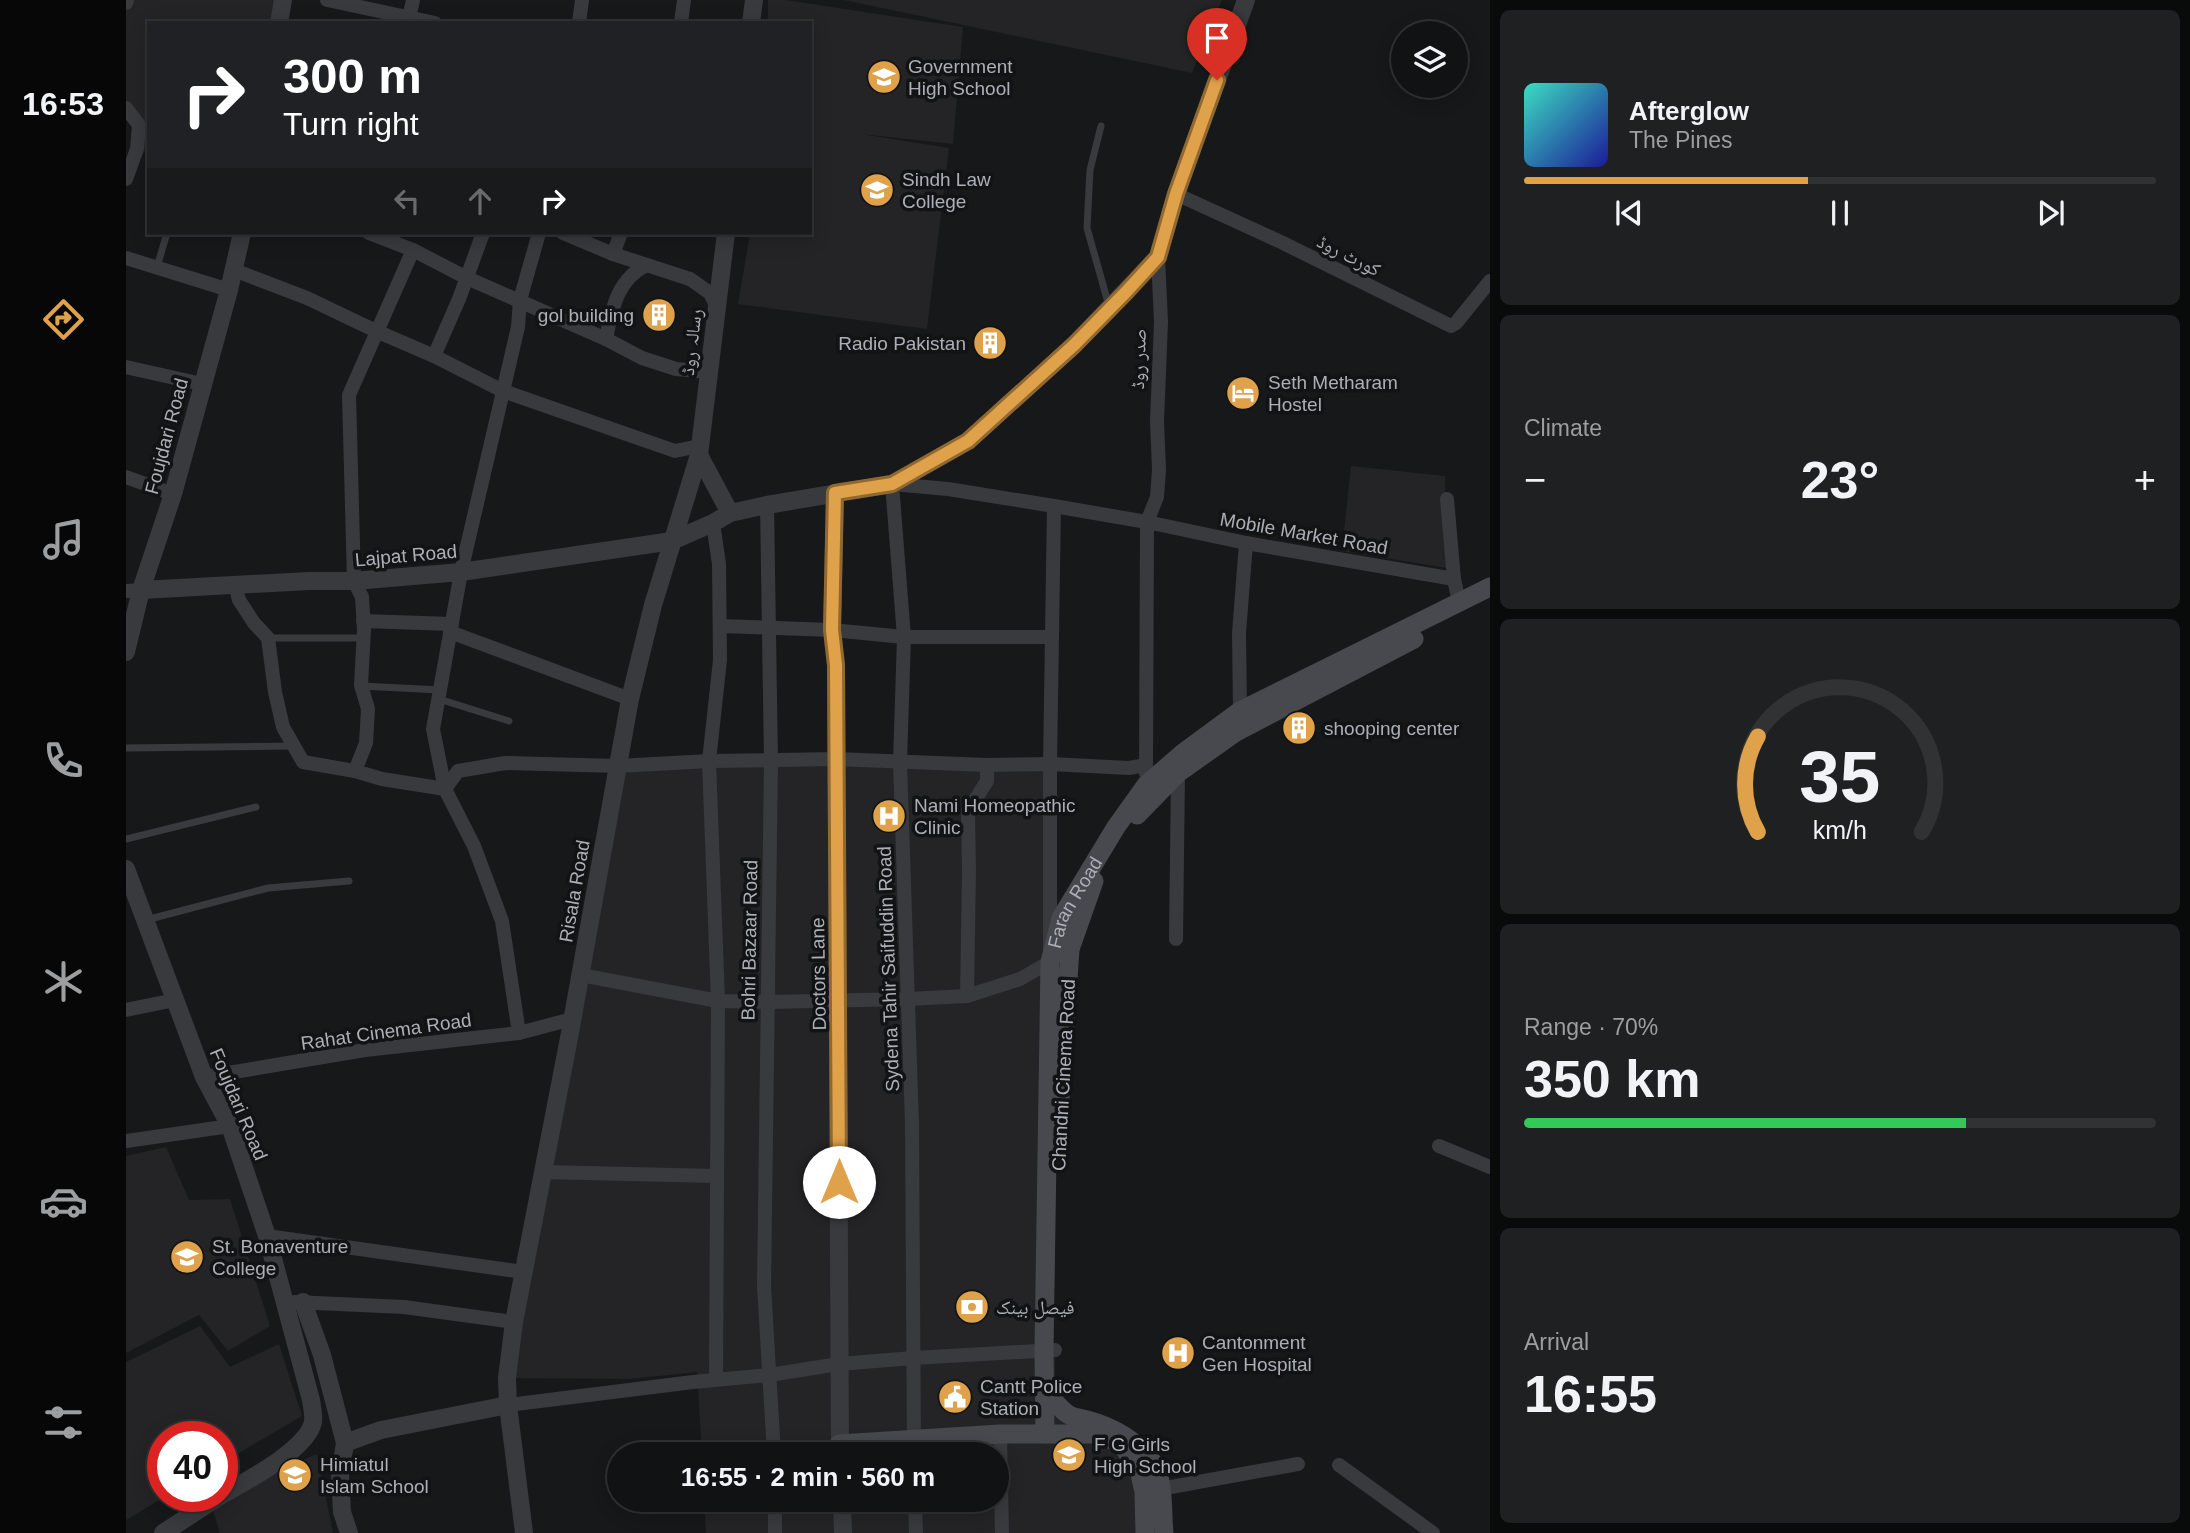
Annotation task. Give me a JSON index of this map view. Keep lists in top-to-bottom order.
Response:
{
  "streets": {
    "main road": ["Faran Road", "Chandni Cinema Road"],
    "street": [
      "کورٹ روڈ",
      "رسالہ روڈ",
      "صدر روڈ",
      "Foujdari Road",
      "Mobile Market Road",
      "Lajpat Road",
      "Risala Road",
      "Bohri Bazaar Road",
      "Sydena Tahir Saifuddin Road",
      "Doctors Lane",
      "Rahat Cinema Road"
    ]
  },
  "crossings": [
    ["کورٹ روڈ", "صدر روڈ"],
    ["رسالہ روڈ", "Risala Road"],
    ["صدر روڈ", "Mobile Market Road"],
    ["صدر روڈ", "Faran Road"],
    ["Foujdari Road", "Lajpat Road"],
    ["Foujdari Road", "Rahat Cinema Road"],
    ["Mobile Market Road", "Lajpat Road"],
    ["Mobile Market Road", "Sydena Tahir Saifuddin Road"],
    ["Lajpat Road", "Risala Road"],
    ["Lajpat Road", "Bohri Bazaar Road"],
    ["Lajpat Road", "Sydena Tahir Saifuddin Road"],
    ["Lajpat Road", "Doctors Lane"],
    ["Risala Road", "Rahat Cinema Road"],
    ["Faran Road", "Chandni Cinema Road"]
  ],
  "places": {
    "school or university": [
      "Government High School",
      "Sindh Law College",
      "St. Bonaventure College",
      "F G Girls High School",
      "Himiatul Islam School"
    ],
    "building": ["gol building", "Radio Pakistan", "shooping center"],
    "hotel": ["Seth Metharam Hostel"],
    "hospital": ["Nami Homeopathic Clinic", "Cantonment Gen Hospital"],
    "bank": ["فیصل بینک"],
    "public building": ["Cantt Police Station"]
  },
  "page": {
    "tabs": "16:53",
    "turn": ["300 m", "Turn right"],
    "song": ["Afterglow", "The Pines"],
    "tile": [
      "Climate",
      ["Range · 70%", "350 km"],
      ["Arrival", "16:55"]
    ],
    "heat": ["−", "23°", "+"],
    "limit": "40",
    "trip": "16:55 · 2 min · 560 m",
    "gauge": ["35", "km/h"]
  }
}
